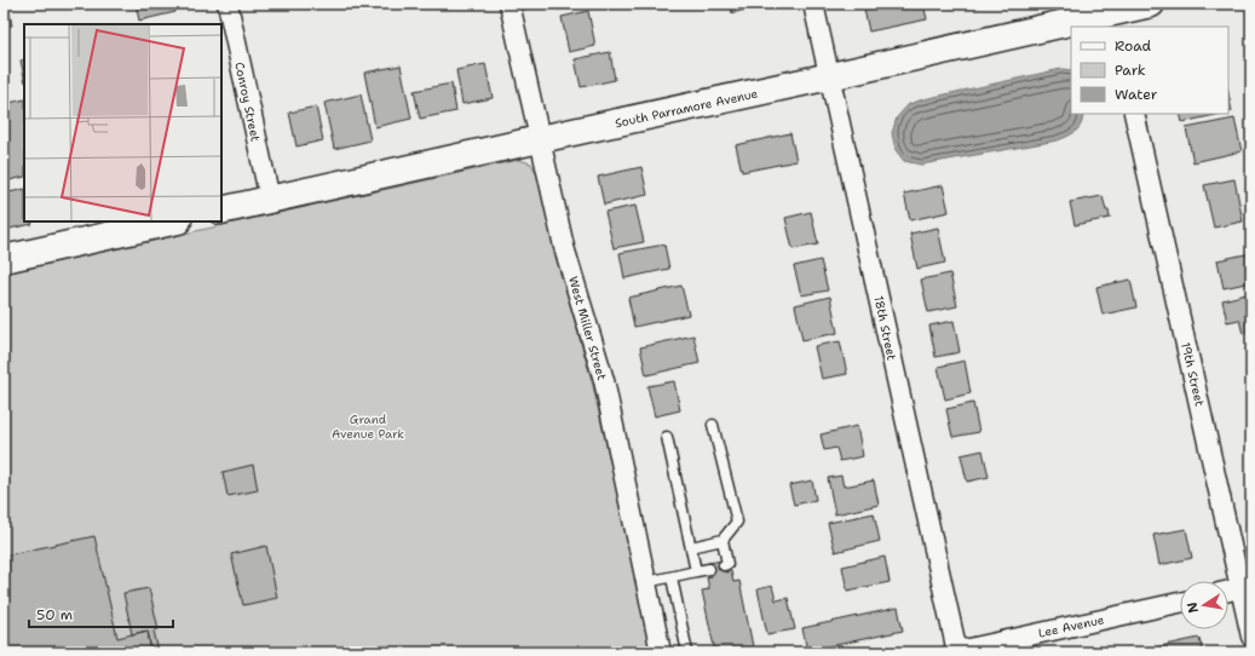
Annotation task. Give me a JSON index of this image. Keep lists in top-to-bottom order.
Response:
{
  "streets": {
    "street": [
      "Conroy Street",
      "South Parramore Avenue",
      "West Miller Street",
      "18th Street",
      "19th Street",
      "Lee Avenue"
    ]
  },
  "crossings": [
    ["Conroy Street", "South Parramore Avenue"],
    ["South Parramore Avenue", "West Miller Street"],
    ["South Parramore Avenue", "18th Street"],
    ["18th Street", "Lee Avenue"]
  ],
  "parks": ["Grand Avenue Park"],
  "legend": ["Road", "Park", "Water"],
  "scale_bar": "50 m",
  "north": "left"
}
